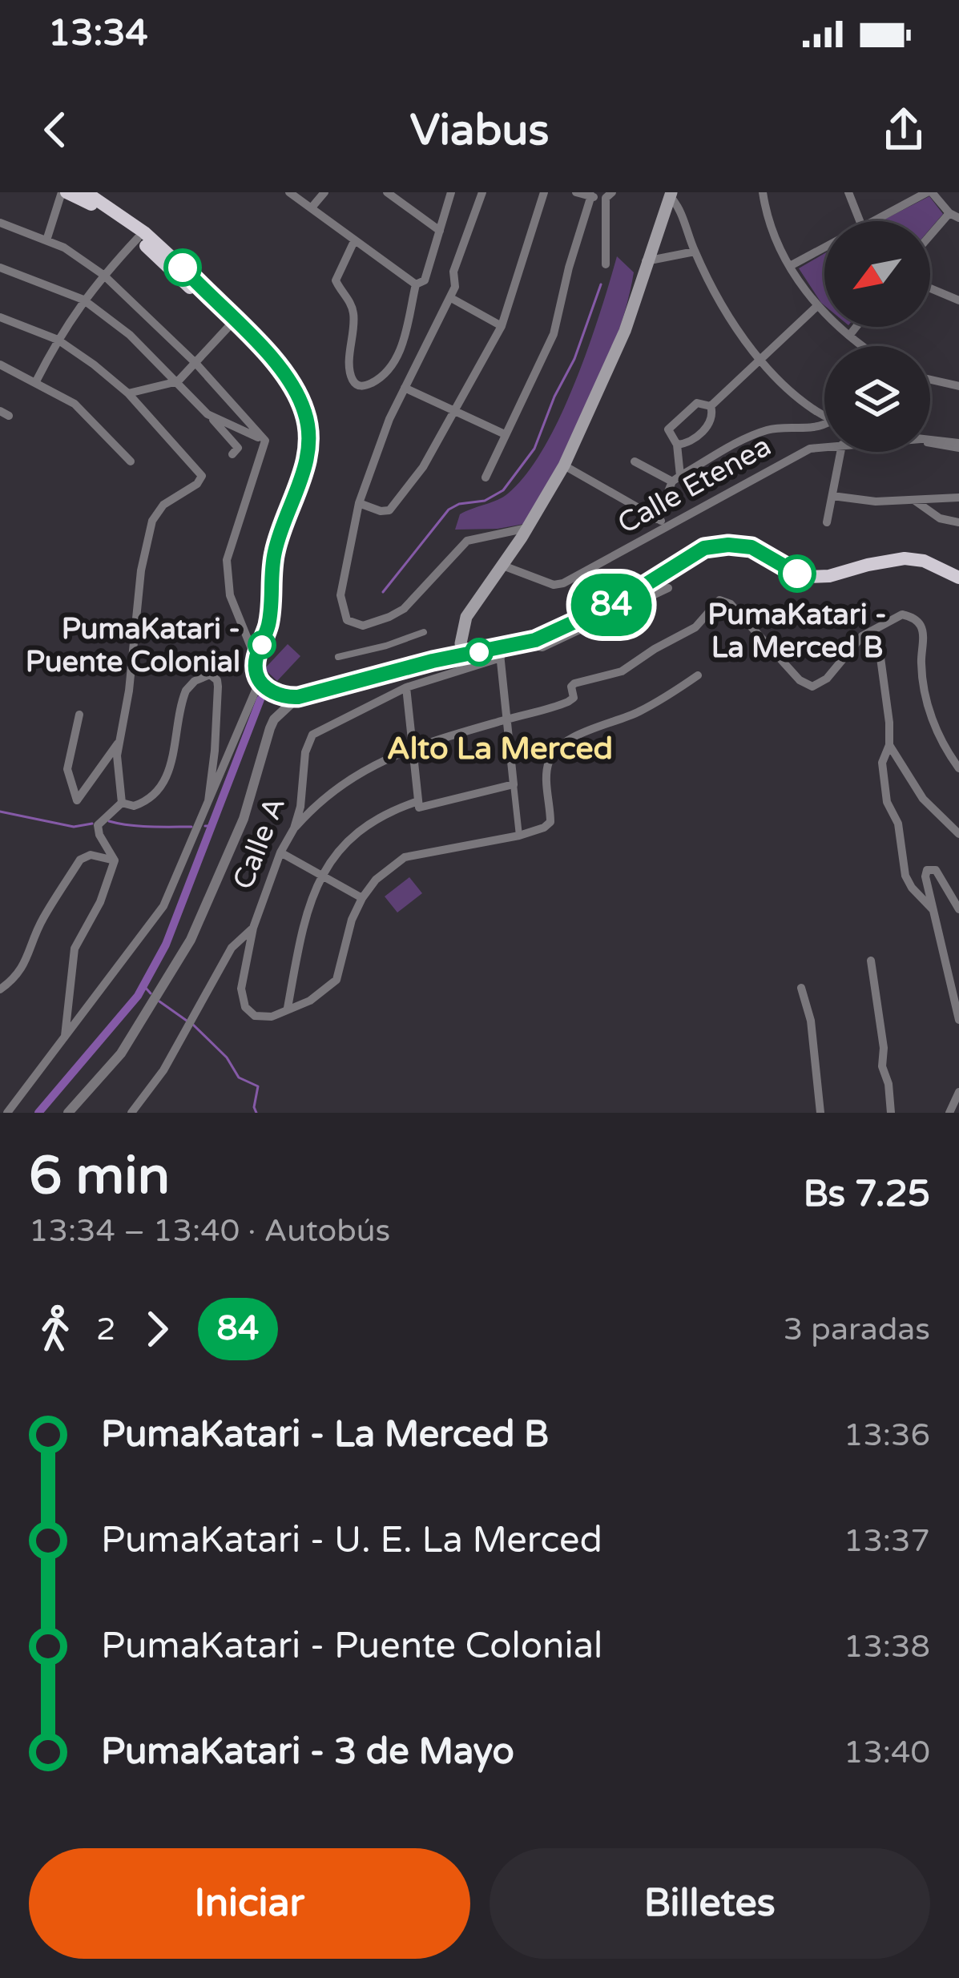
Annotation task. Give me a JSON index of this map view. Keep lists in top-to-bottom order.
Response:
{
  "streets": {
    "street": ["Calle Etenea", "Calle A"]
  },
  "districts": ["Alto La Merced"],
  "places": ["PumaKatari - La Merced B", "PumaKatari - Puente Colonial"],
  "lines": ["bus line 84"],
  "north": "bottom left",
  "page": {
    "status": "13:34",
    "header": "Viabus",
    "on_map": "84",
    "heading": ["6 min", "13:34 – 13:40 · Autobús", "Bs 7.25"],
    "legs": ["2", "84", "3 paradas"],
    "list": [
      {
        "name": "PumaKatari - La Merced B",
        "value": "13:36"
      },
      {
        "name": "PumaKatari - U. E. La Merced",
        "value": "13:37"
      },
      {
        "name": "PumaKatari - Puente Colonial",
        "value": "13:38"
      },
      {
        "name": "PumaKatari - 3 de Mayo",
        "value": "13:40"
      }
    ],
    "buttons": ["Iniciar", "Billetes"]
  }
}
